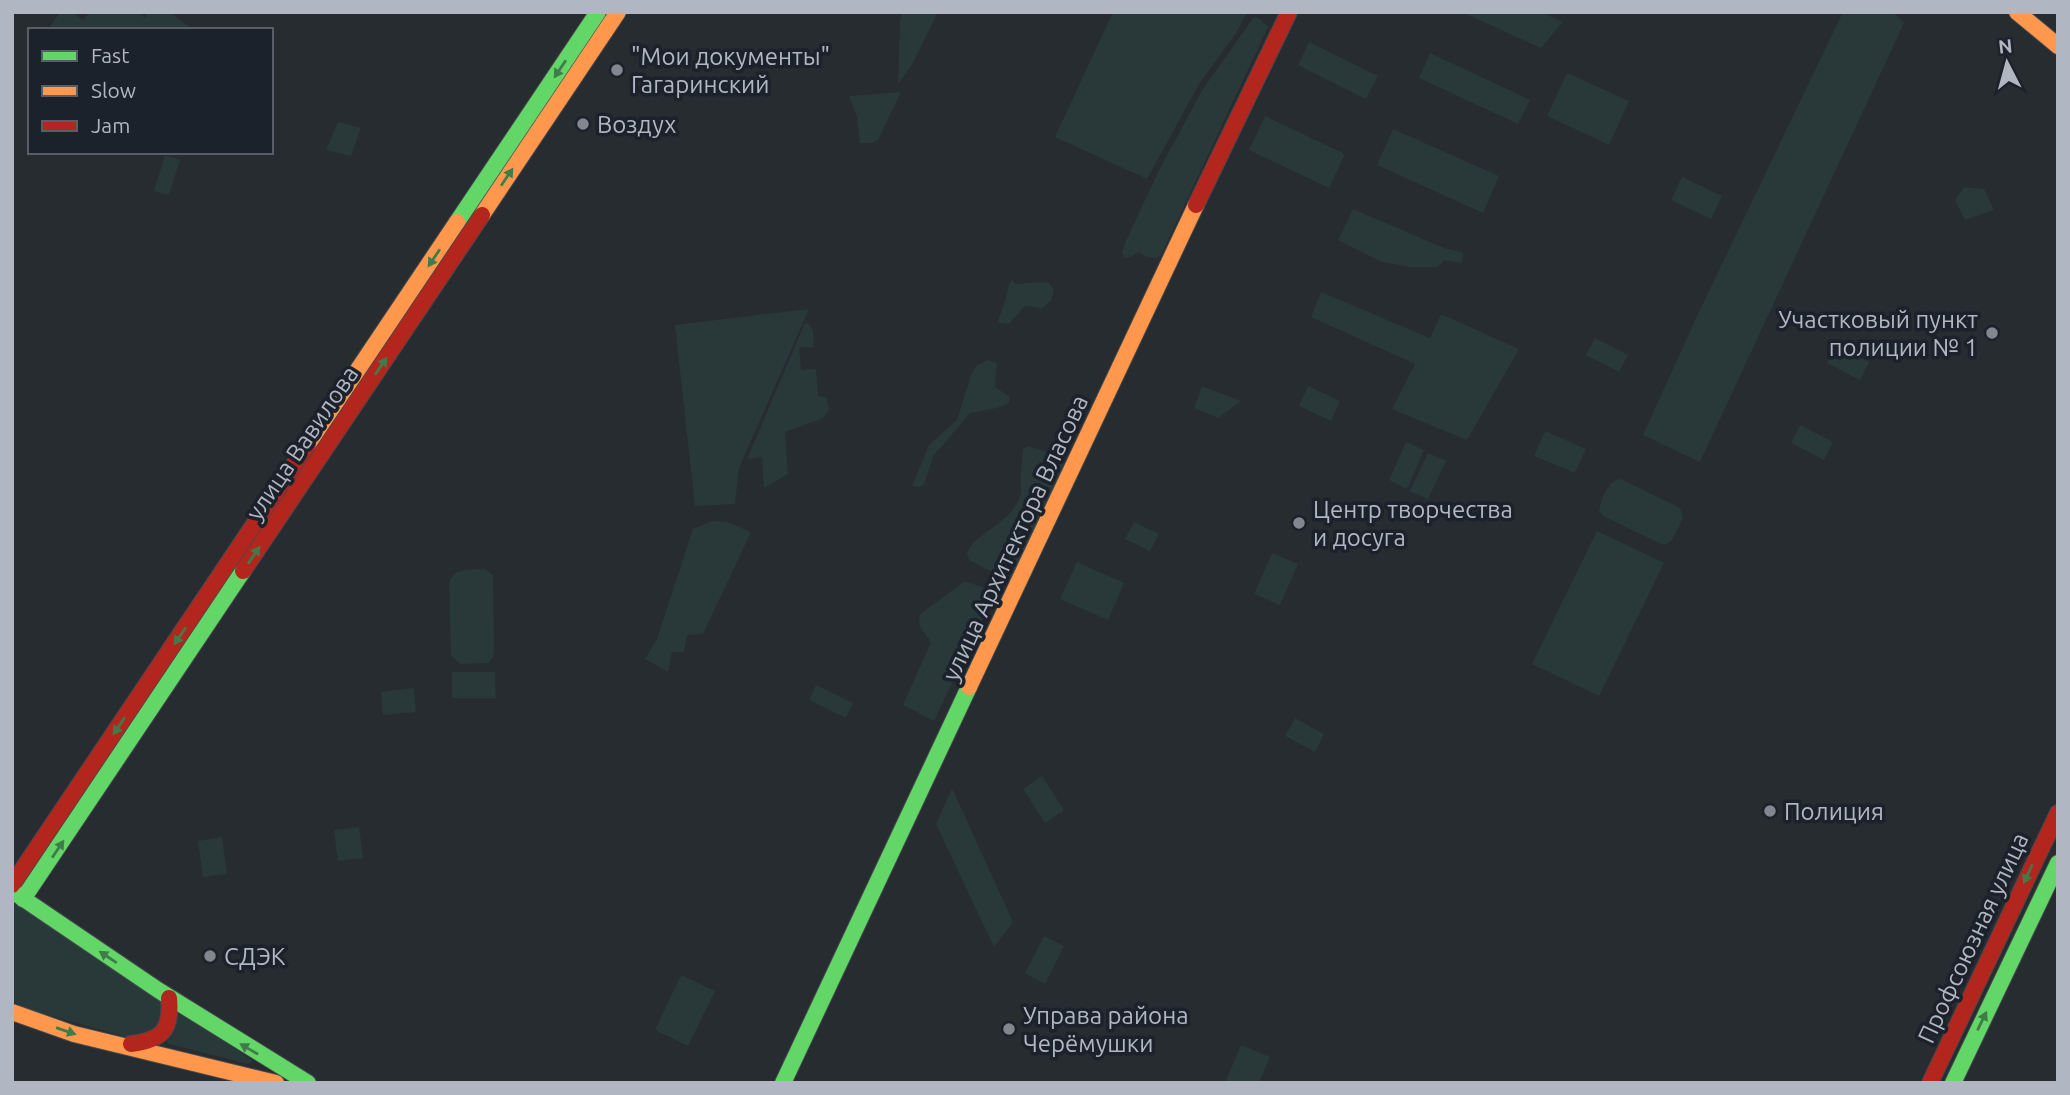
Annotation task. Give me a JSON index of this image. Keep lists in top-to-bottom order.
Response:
{
  "streets": {
    "street": ["улица Вавилова", "улица Архитектора Власова", "Профсоюзная улица"]
  },
  "places": [
    "\"Мои документы\" Гагаринский",
    "Воздух",
    "Участковый пункт полиции № 1",
    "Центр творчества и досуга",
    "Полиция",
    "СДЭК",
    "Управа района Черёмушки"
  ],
  "legend": ["Fast", "Slow", "Jam"],
  "north": "top"
}
